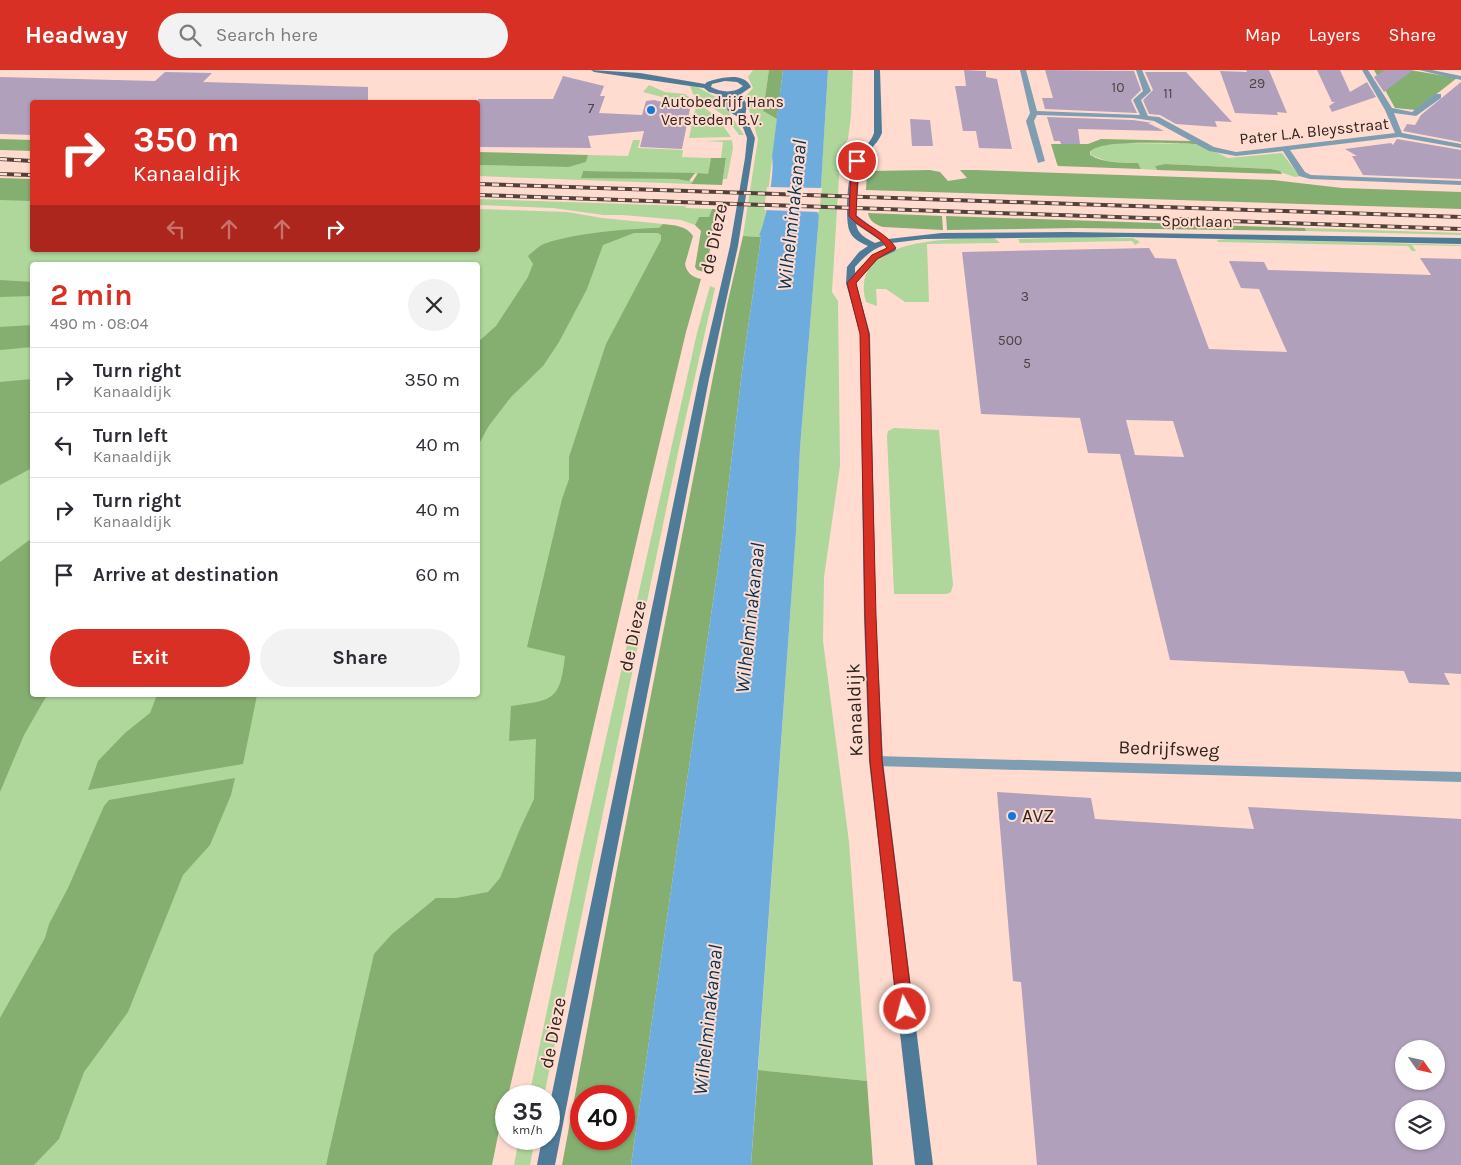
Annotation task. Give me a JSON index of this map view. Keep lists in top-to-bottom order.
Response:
{
  "streets": {
    "street": [
      "Pater L.A. Bleysstraat",
      "Sportlaan",
      "de Dieze",
      "Kanaaldijk",
      "Bedrijfsweg"
    ]
  },
  "crossings": [
    ["Kanaaldijk", "Bedrijfsweg"]
  ],
  "water": ["Wilhelminakanaal"],
  "places": ["Autobedrijf Hans Versteden B.V.", "AVZ"],
  "house_numbers": [
    "29",
    "10",
    "11",
    "7",
    "3",
    "500",
    "5"
  ],
  "north": "bottom right",
  "page": {
    "header": "Headway",
    "search": "Search here",
    "nav": ["Map", "Layers", "Share"],
    "turn": ["350 m", "Kanaaldijk"],
    "heading": ["2 min", "490 m · 08:04"],
    "list": [
      {
        "name": "Turn right",
        "note": "Kanaaldijk",
        "value": "350 m"
      },
      {
        "name": "Turn left",
        "note": "Kanaaldijk",
        "value": "40 m"
      },
      {
        "name": "Turn right",
        "note": "Kanaaldijk",
        "value": "40 m"
      },
      {
        "name": "Arrive at destination",
        "value": "60 m"
      }
    ],
    "buttons": ["Exit", "Share"],
    "speed": "35 km/h",
    "limit": "40"
  }
}
